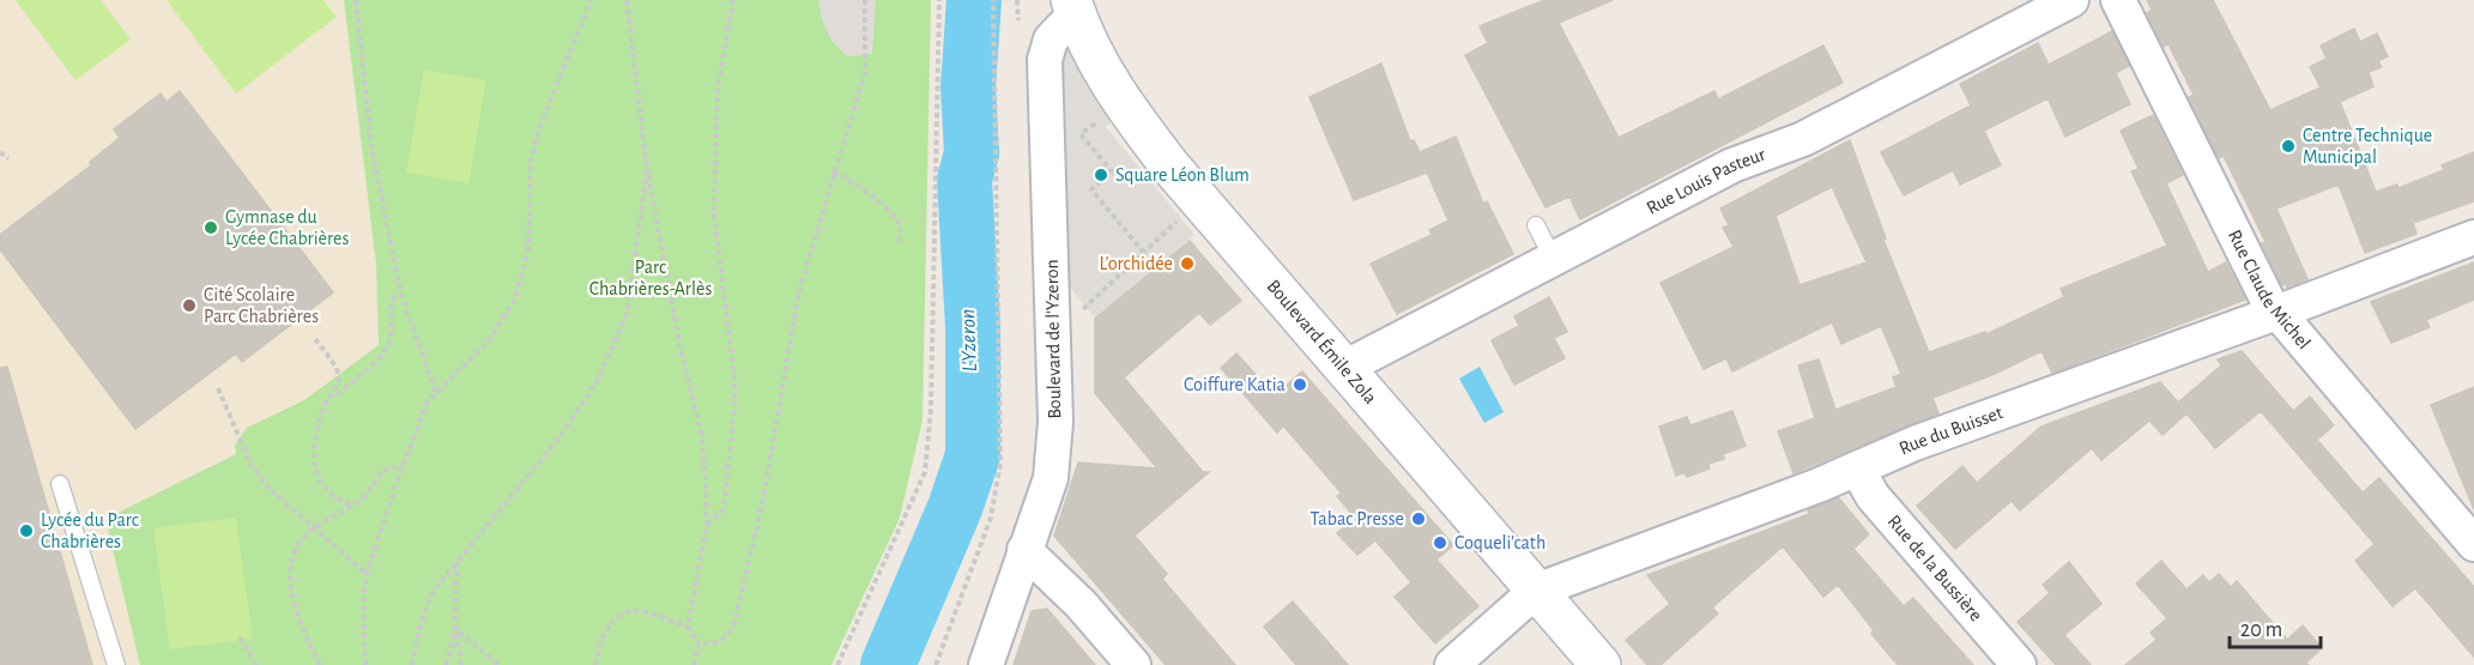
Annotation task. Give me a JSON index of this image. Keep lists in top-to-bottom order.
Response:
{
  "streets": {
    "main road": ["Boulevard Émile Zola"],
    "street": [
      "Rue Louis Pasteur",
      "Rue Claude Michel",
      "Boulevard de l'Yzeron",
      "Rue du Buisset",
      "Rue de la Bussière"
    ]
  },
  "crossings": [
    ["Rue Louis Pasteur", "Boulevard Émile Zola"],
    ["Rue Claude Michel", "Rue du Buisset"],
    ["Boulevard de l'Yzeron", "Boulevard Émile Zola"],
    ["Boulevard Émile Zola", "Rue du Buisset"],
    ["Rue du Buisset", "Rue de la Bussière"]
  ],
  "water": ["L'Yzeron"],
  "parks": ["Parc Chabrières-Arlès"],
  "places": [
    "Centre Technique Municipal",
    "Square Léon Blum",
    "Gymnase du Lycée Chabrières",
    "L'orchidée",
    "Cité Scolaire Parc Chabrières",
    "Coiffure Katia",
    "Tabac Presse",
    "Lycée du Parc Chabrières",
    "Coqueli'cath"
  ],
  "scale_bar": "20 m"
}
